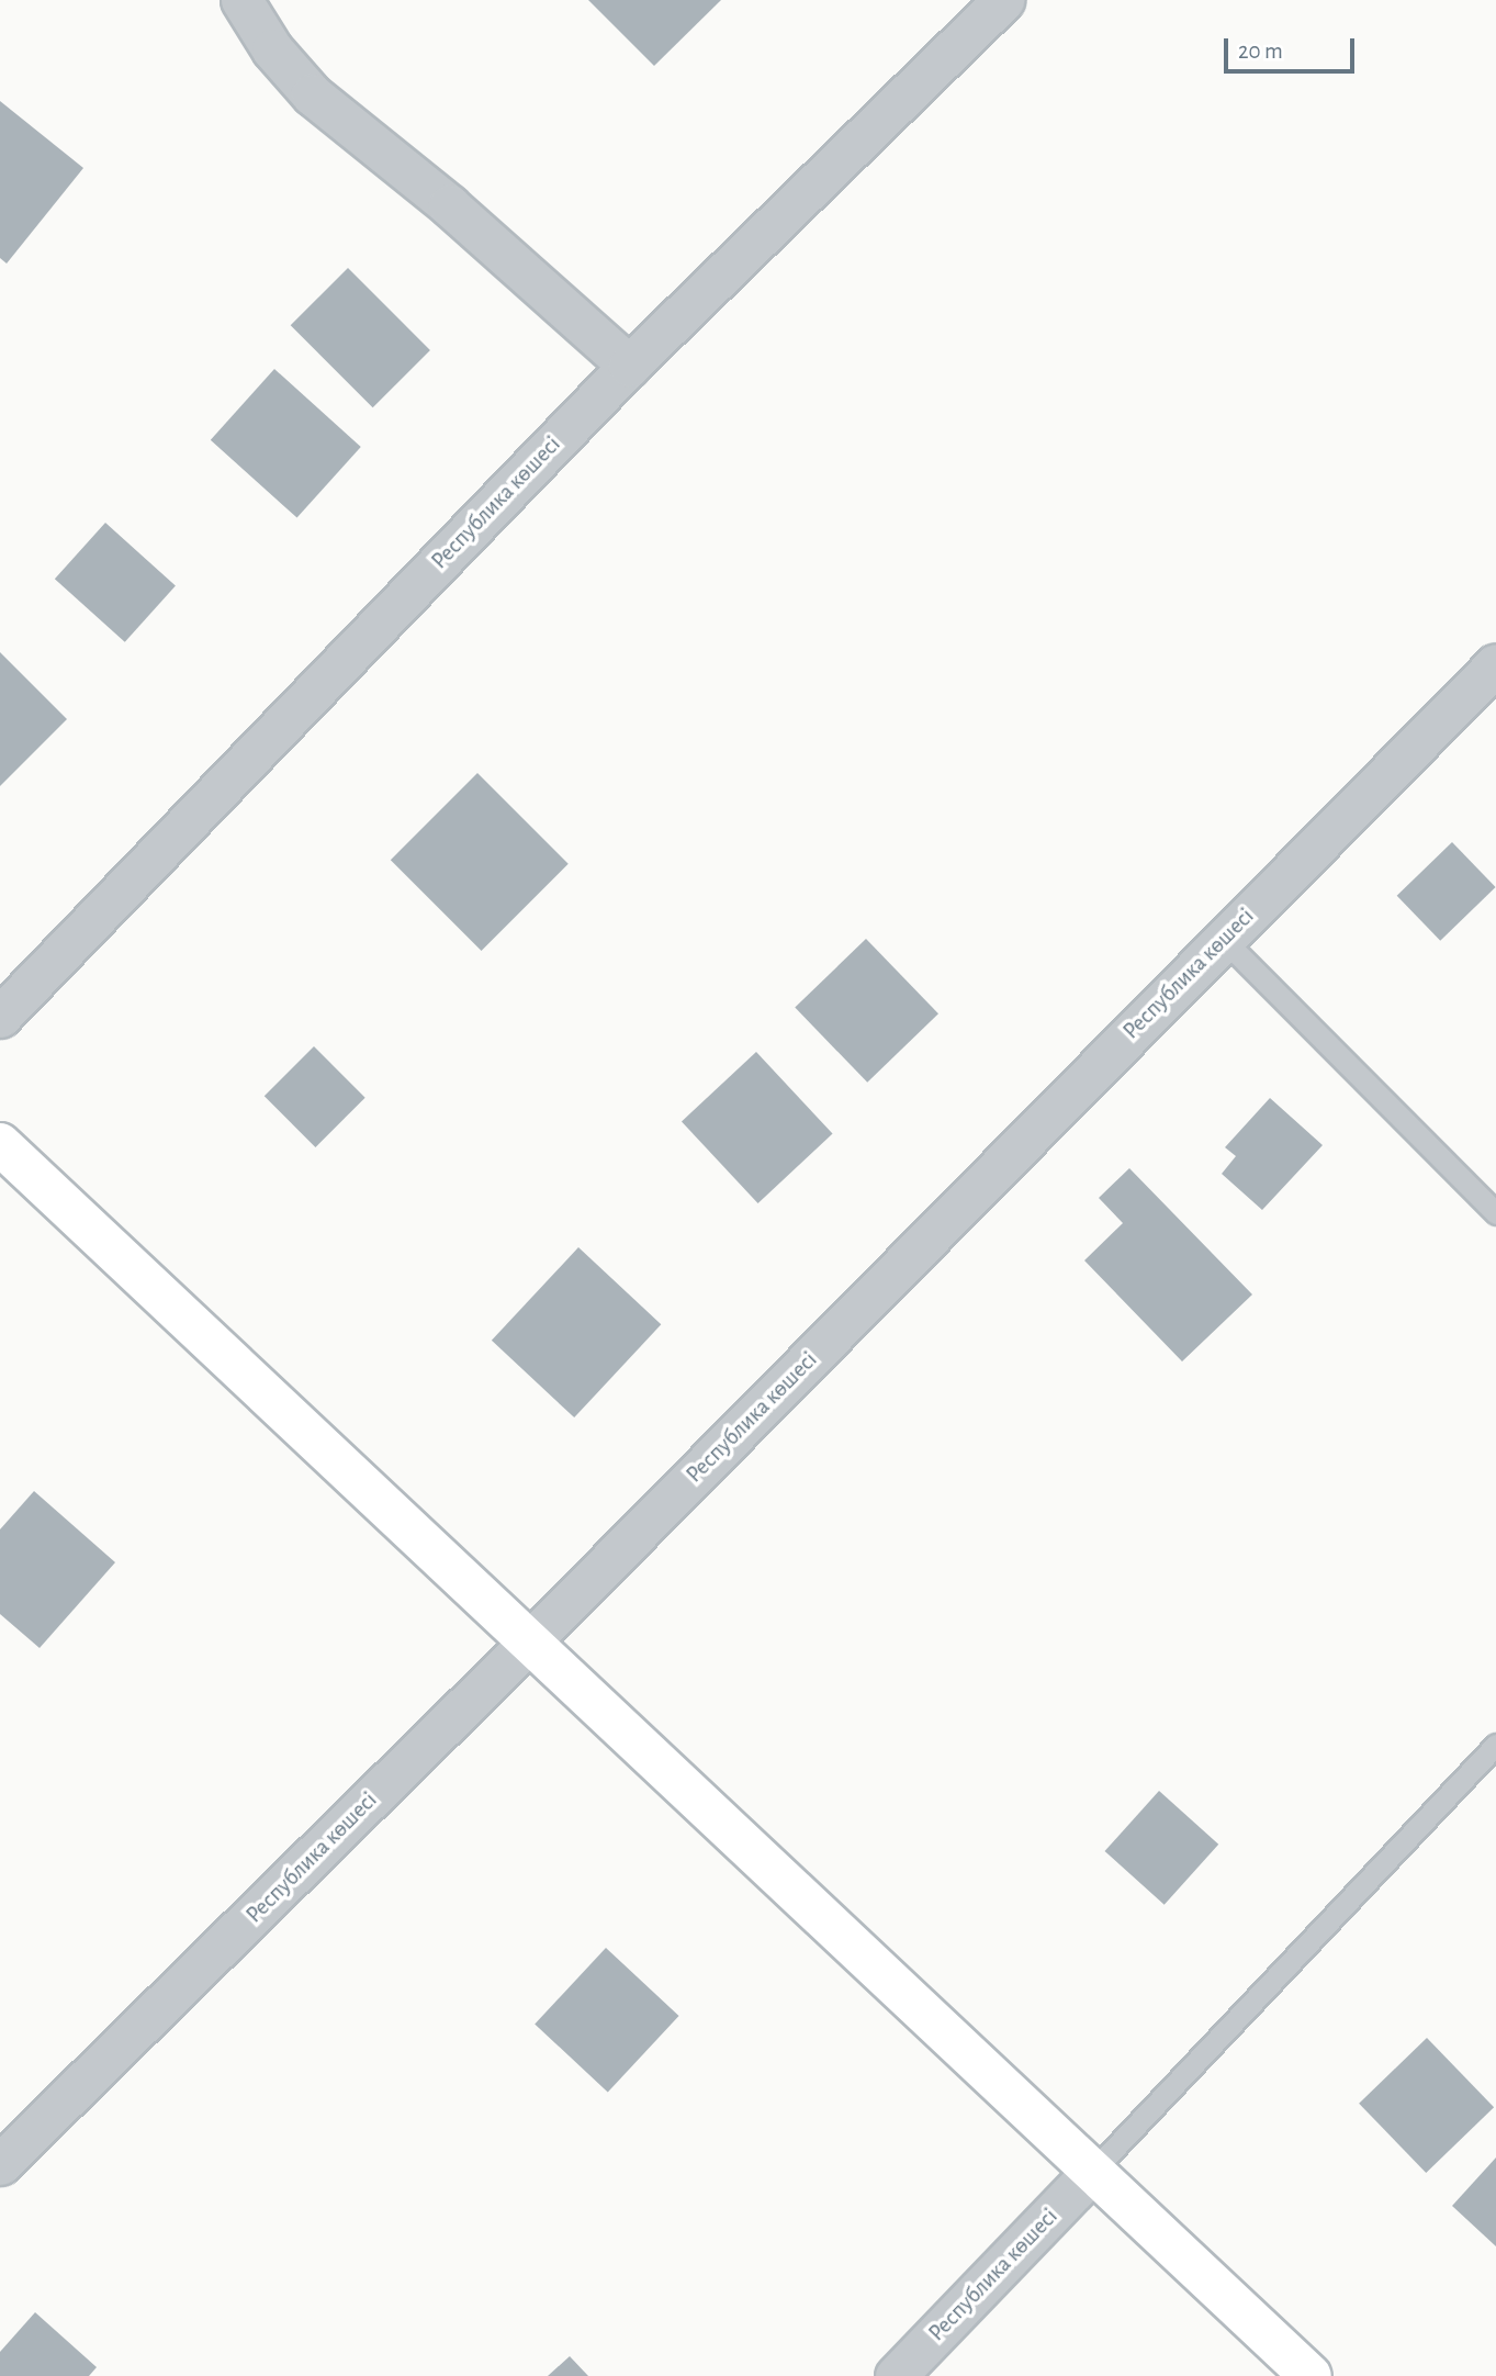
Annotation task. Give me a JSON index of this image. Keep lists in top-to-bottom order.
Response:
{
  "streets": {
    "street": ["Республика көшесі"]
  },
  "scale_bar": "20 m"
}
